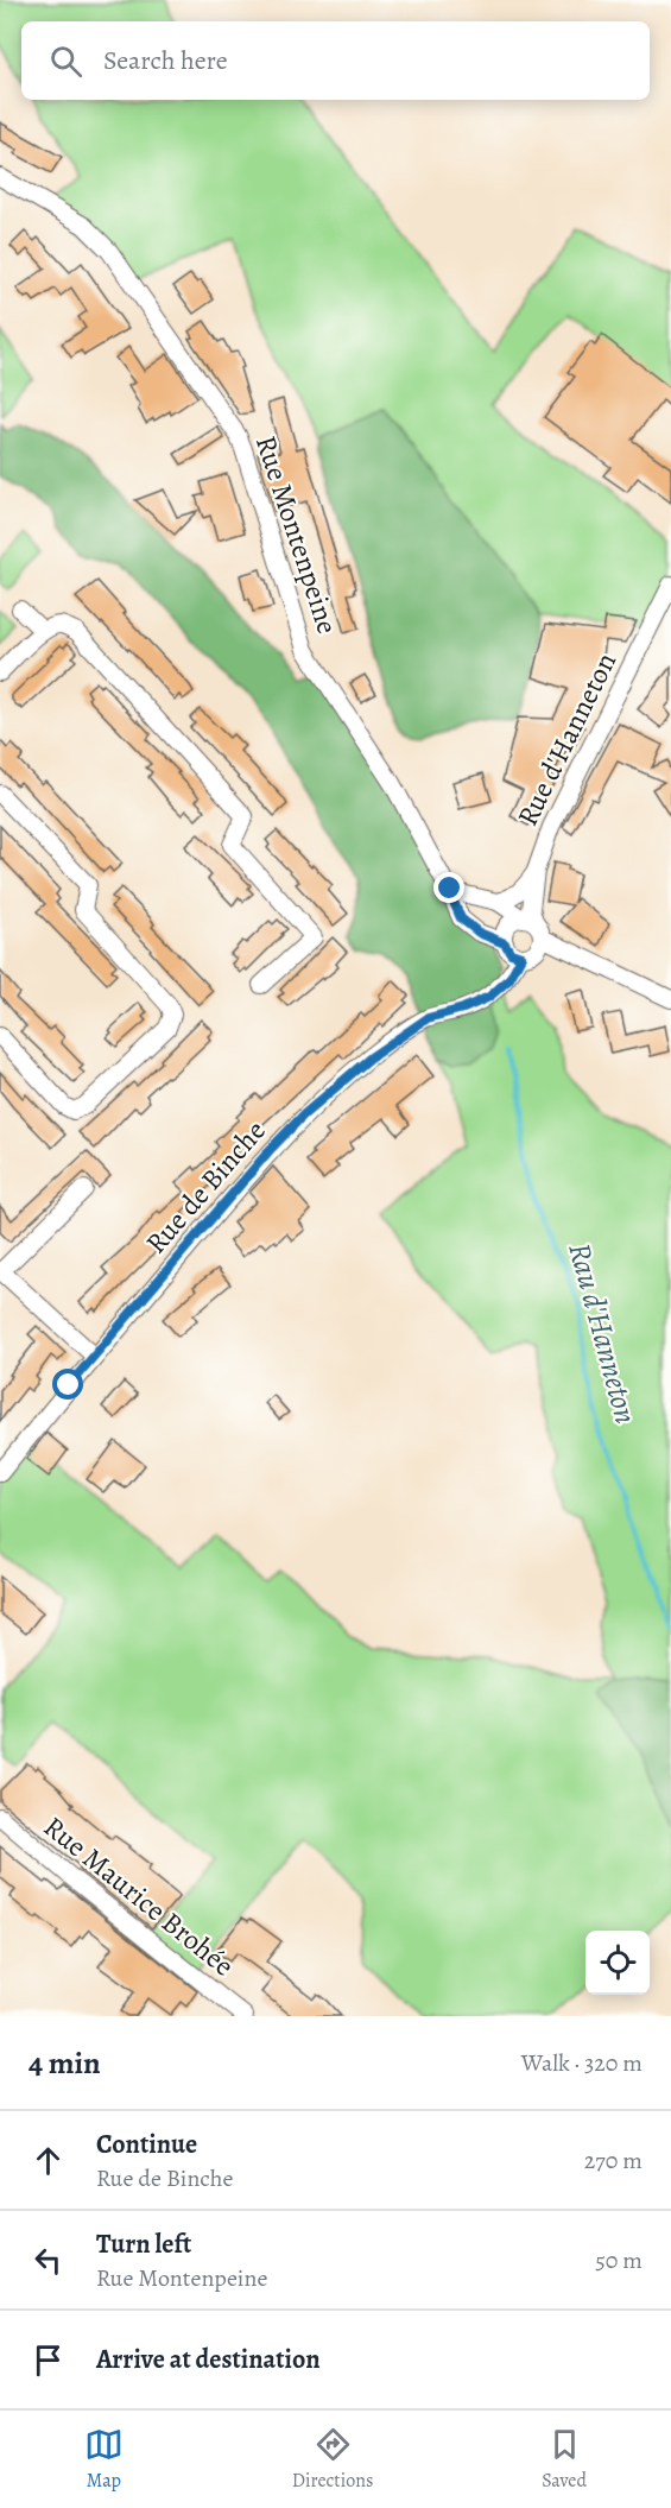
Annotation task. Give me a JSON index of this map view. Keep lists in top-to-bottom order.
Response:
{
  "streets": {
    "street": [
      "Rue Montenpeine",
      "Rue d'Hanneton",
      "Rue de Binche",
      "Rue Maurice Brohée"
    ]
  },
  "crossings": [
    ["Rue Montenpeine", "Rue d'Hanneton"],
    ["Rue Montenpeine", "Rue de Binche"],
    ["Rue d'Hanneton", "Rue de Binche"]
  ],
  "water": ["Rau d'Hanneton"],
  "page": {
    "search": "Search here",
    "heading": ["4 min", "Walk · 320 m"],
    "list": [
      ["Continue", "Rue de Binche", "270 m"],
      ["Turn left", "Rue Montenpeine", "50 m"],
      "Arrive at destination"
    ],
    "nav": ["Map", "Directions", "Saved"]
  }
}
